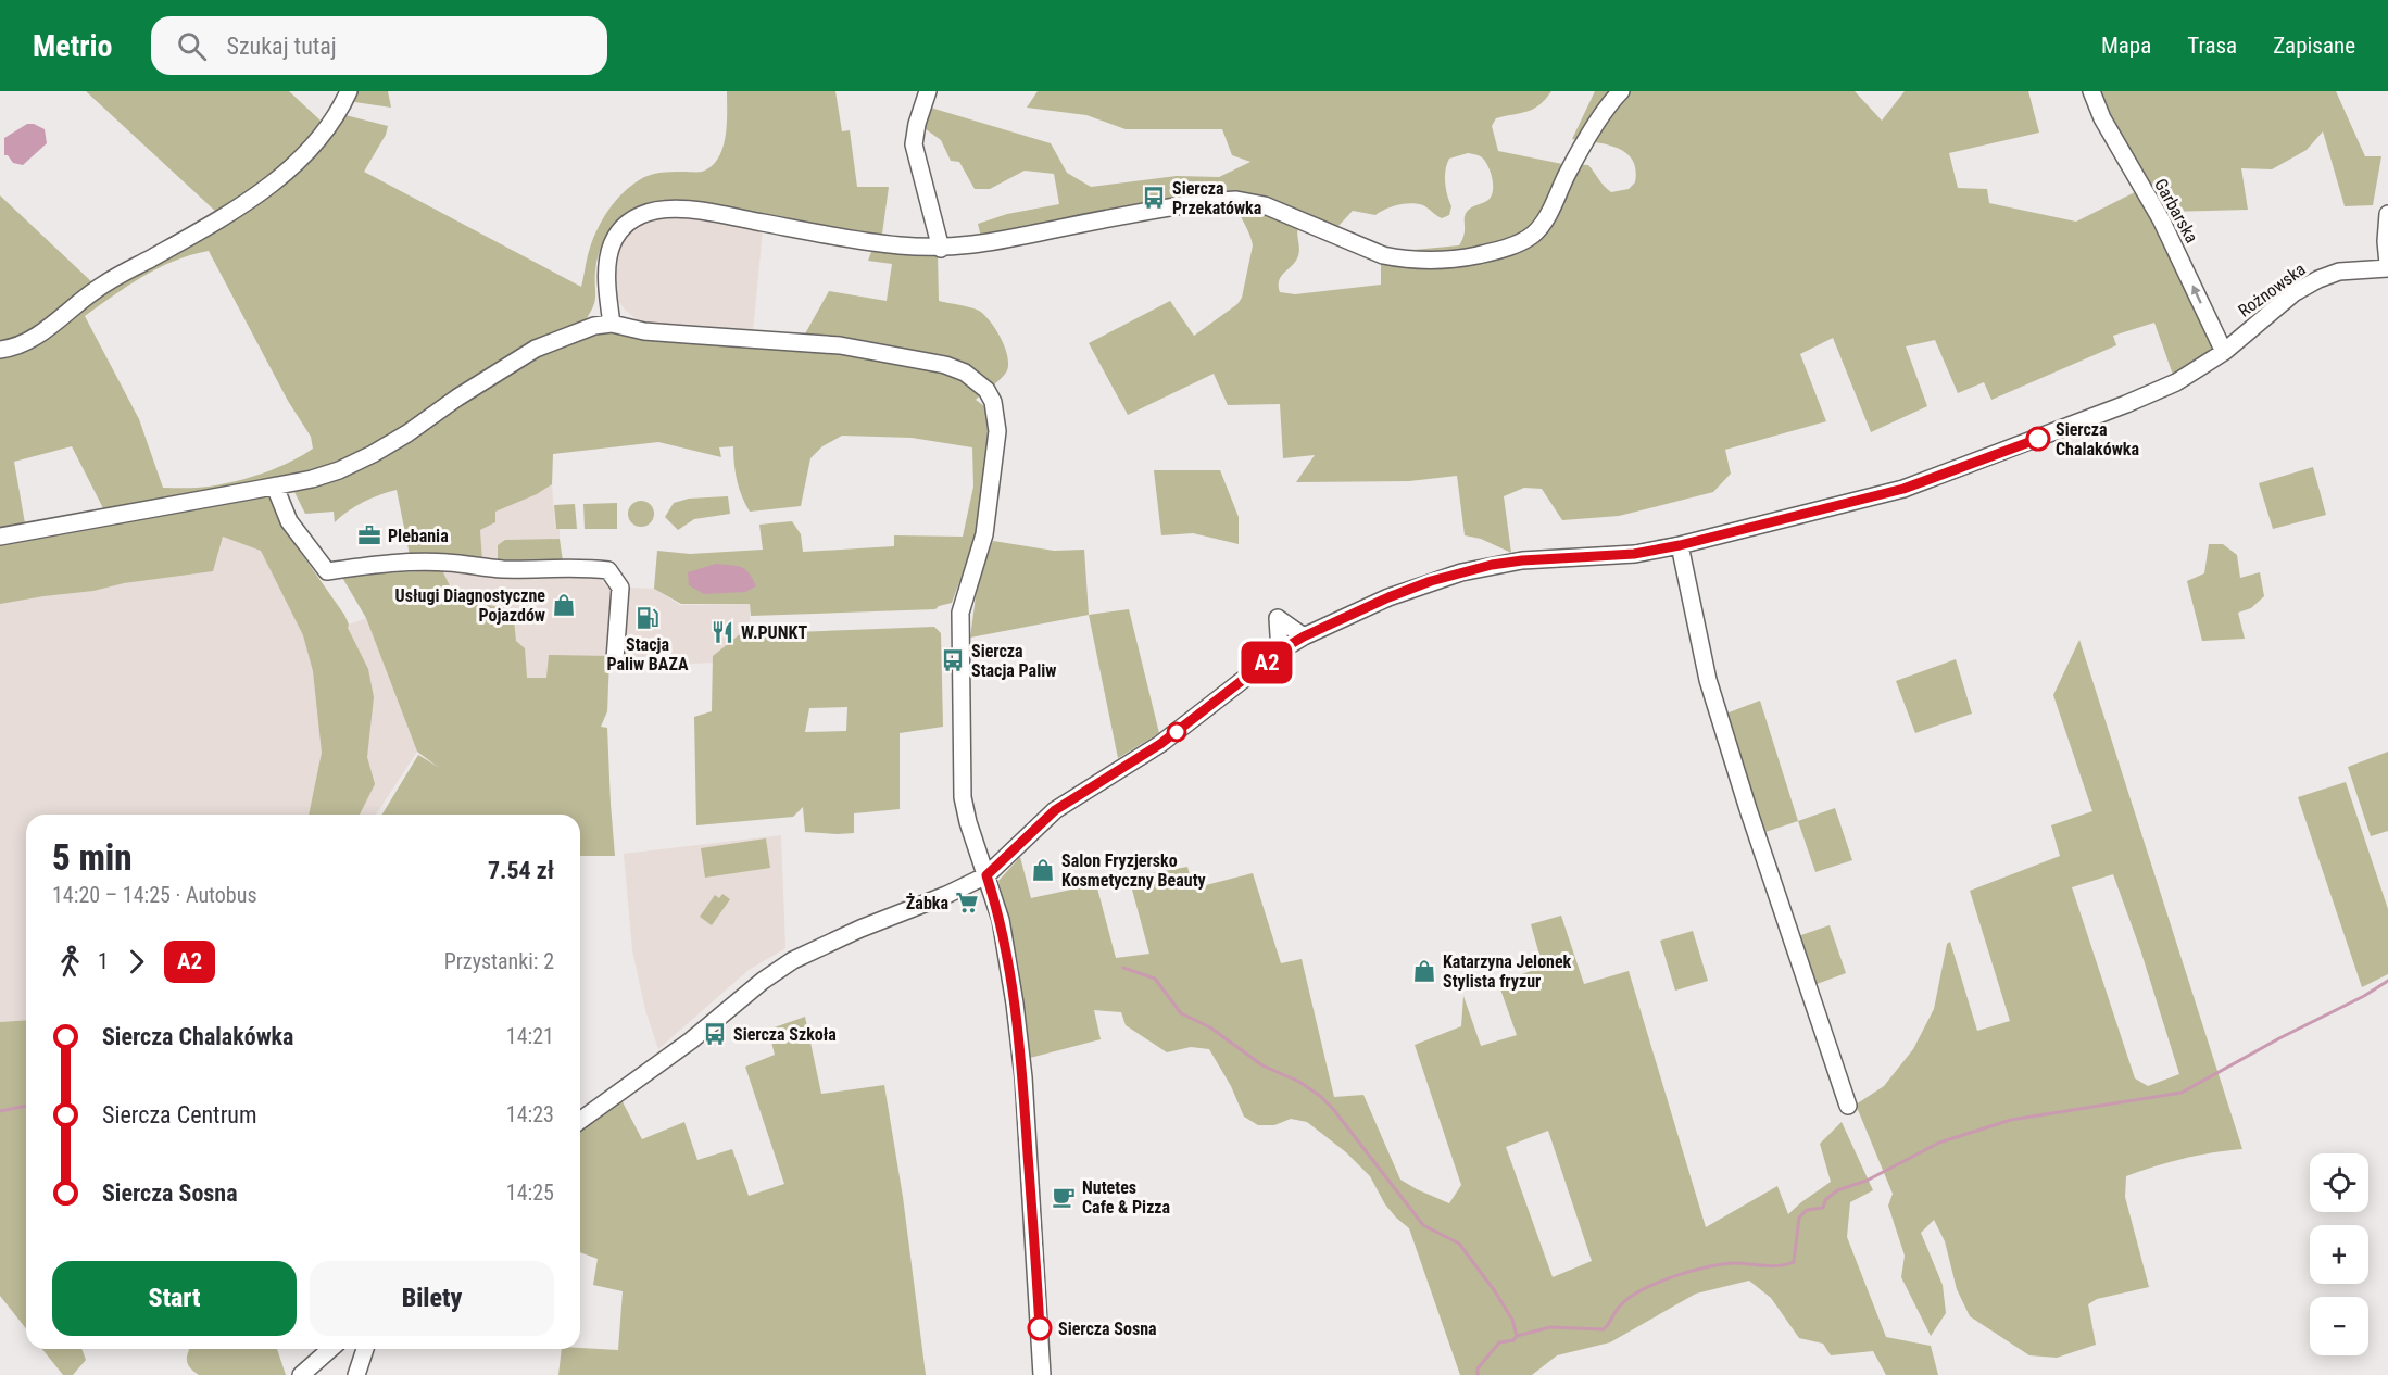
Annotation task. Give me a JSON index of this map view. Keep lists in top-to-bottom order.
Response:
{
  "streets": {
    "street": ["Garbarska", "Rożnowska"]
  },
  "crossings": [
    ["Garbarska", "Rożnowska"]
  ],
  "one_way": ["Garbarska"],
  "places": {
    "bus stop": ["Siercza Przekatówka", "Siercza Stacja Paliw", "Siercza Szkoła"],
    "other": ["Siercza Chalakówka", "Siercza Sosna"],
    "office": ["Plebania"],
    "shop": ["Usługi Diagnostyczne Pojazdów", "Salon Fryzjersko Kosmetyczny Beauty", "Katarzyna Jelonek Stylista fryzur"],
    "fuel station": ["Stacja Paliw BAZA"],
    "restaurant": ["W.PUNKT"],
    "supermarket": ["Żabka"],
    "cafe": ["Nutetes Cafe & Pizza"]
  },
  "lines": ["bus line A2"],
  "page": {
    "header": "Metrio",
    "search": "Szukaj tutaj",
    "nav": ["Mapa", "Trasa", "Zapisane"],
    "on_map": "A2",
    "heading": ["5 min", "14:20 – 14:25 · Autobus", "7.54 zł"],
    "legs": ["1", "A2", "Przystanki: 2"],
    "list": [
      {
        "name": "Siercza Chalakówka",
        "value": "14:21"
      },
      {
        "name": "Siercza Centrum",
        "value": "14:23"
      },
      {
        "name": "Siercza Sosna",
        "value": "14:25"
      }
    ],
    "map_buttons": ["+", "−"],
    "buttons": ["Start", "Bilety"]
  }
}
